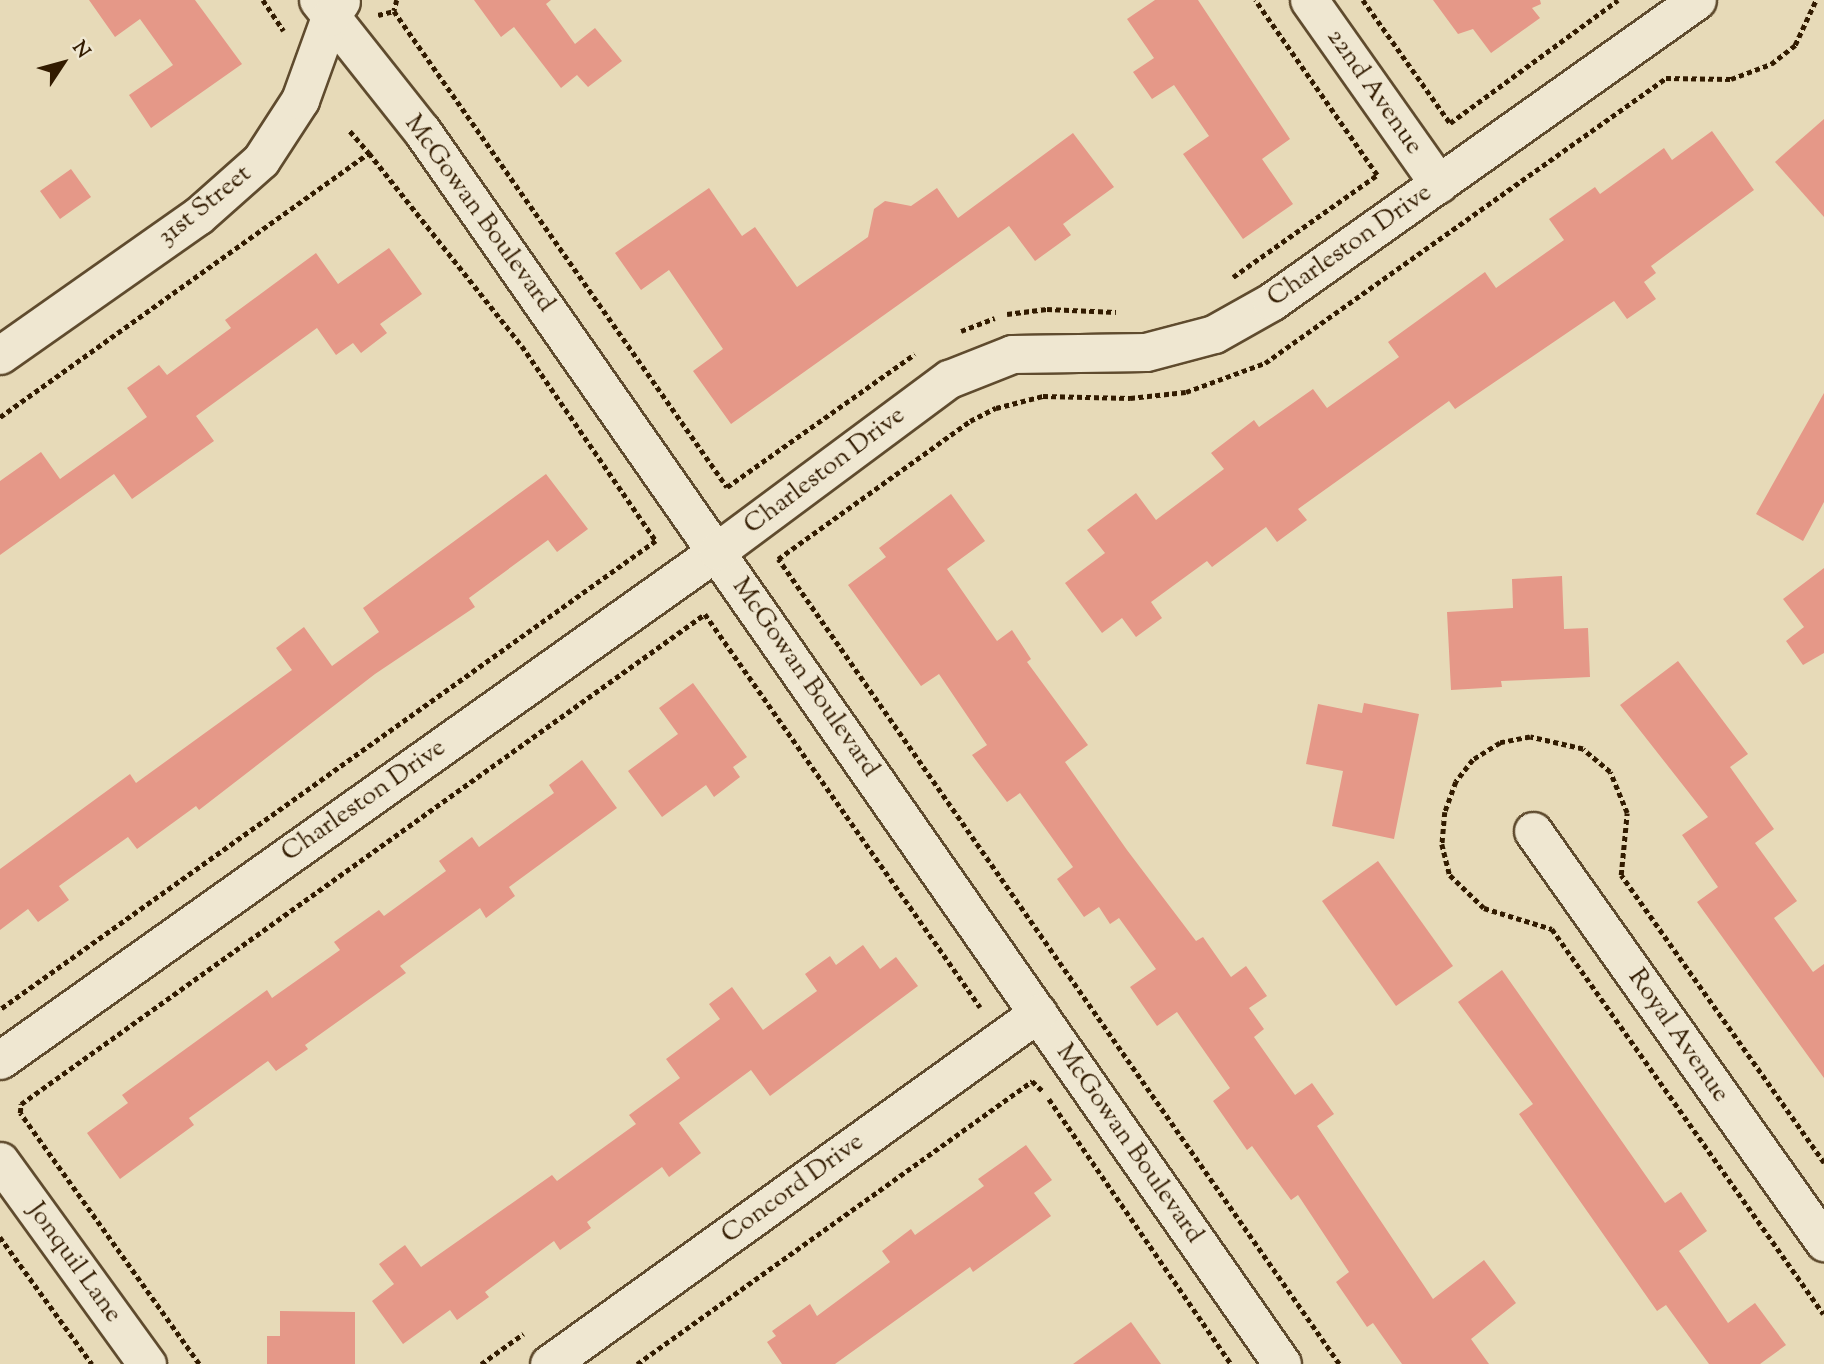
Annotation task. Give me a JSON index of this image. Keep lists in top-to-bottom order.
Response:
{
  "streets": {
    "street": [
      "22nd Avenue",
      "31st Street",
      "McGowan Boulevard",
      "Charleston Drive",
      "Royal Avenue",
      "Concord Drive",
      "Jonquil Lane"
    ]
  },
  "crossings": [
    ["22nd Avenue", "Charleston Drive"],
    ["31st Street", "McGowan Boulevard"],
    ["McGowan Boulevard", "Charleston Drive"],
    ["McGowan Boulevard", "Concord Drive"]
  ],
  "north": "top right"
}
